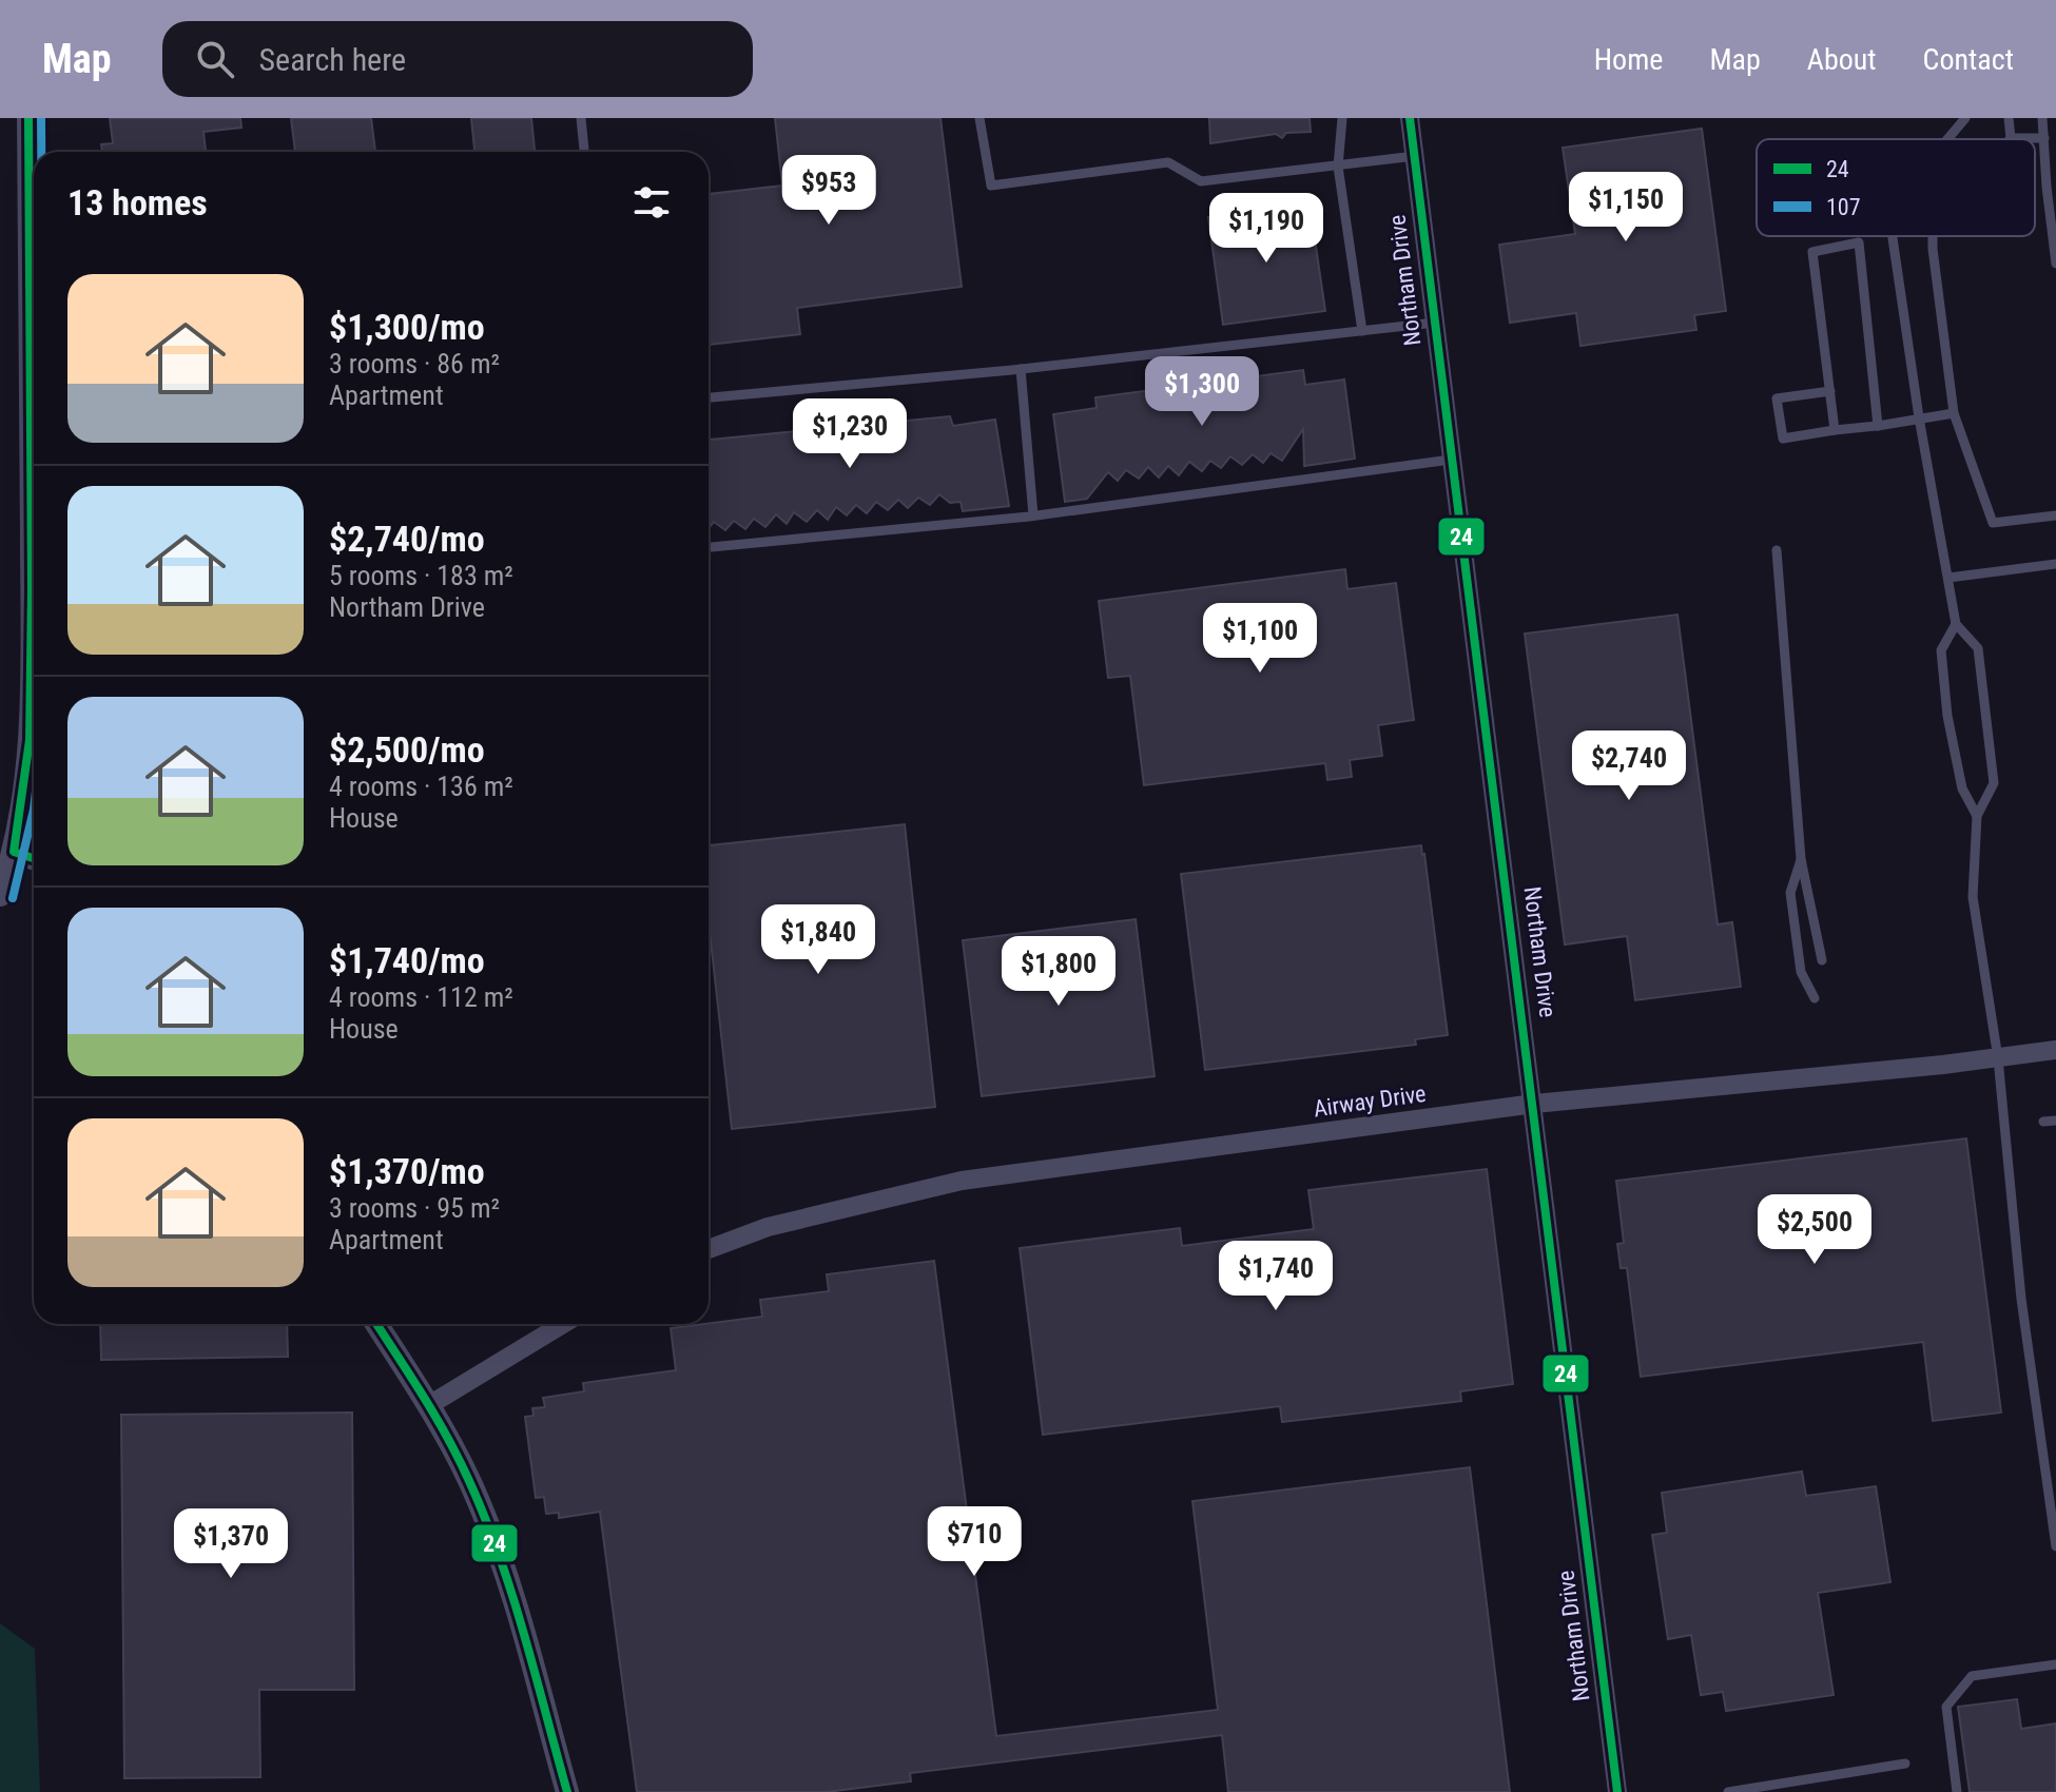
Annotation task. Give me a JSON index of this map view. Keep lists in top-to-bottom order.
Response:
{
  "streets": {
    "street": ["Northam Drive", "Airway Drive"]
  },
  "crossings": [
    ["Northam Drive", "Airway Drive"]
  ],
  "lines": ["transit line 24", "transit line 107"],
  "legend": ["24", "107"],
  "page": {
    "header": "Map",
    "search": "Search here",
    "nav": [
      "Home",
      "Map",
      "About",
      "Contact"
    ],
    "heading": "13 homes",
    "price": [
      "$953",
      "$1,150",
      "$1,190",
      "$1,300",
      "$1,230",
      "$1,100",
      "$2,740",
      "$1,840",
      "$1,800",
      "$2,500",
      "$1,740",
      "$710",
      "$1,370"
    ],
    "list": [
      {
        "name": "$1,300/mo",
        "note": "3 rooms · 86 m² · Apartment"
      },
      {
        "name": "$2,740/mo",
        "note": "5 rooms · 183 m² · Northam Drive"
      },
      {
        "name": "$2,500/mo",
        "note": "4 rooms · 136 m² · House"
      },
      {
        "name": "$1,740/mo",
        "note": "4 rooms · 112 m² · House"
      },
      {
        "name": "$1,370/mo",
        "note": "3 rooms · 95 m² · Apartment"
      }
    ]
  }
}
